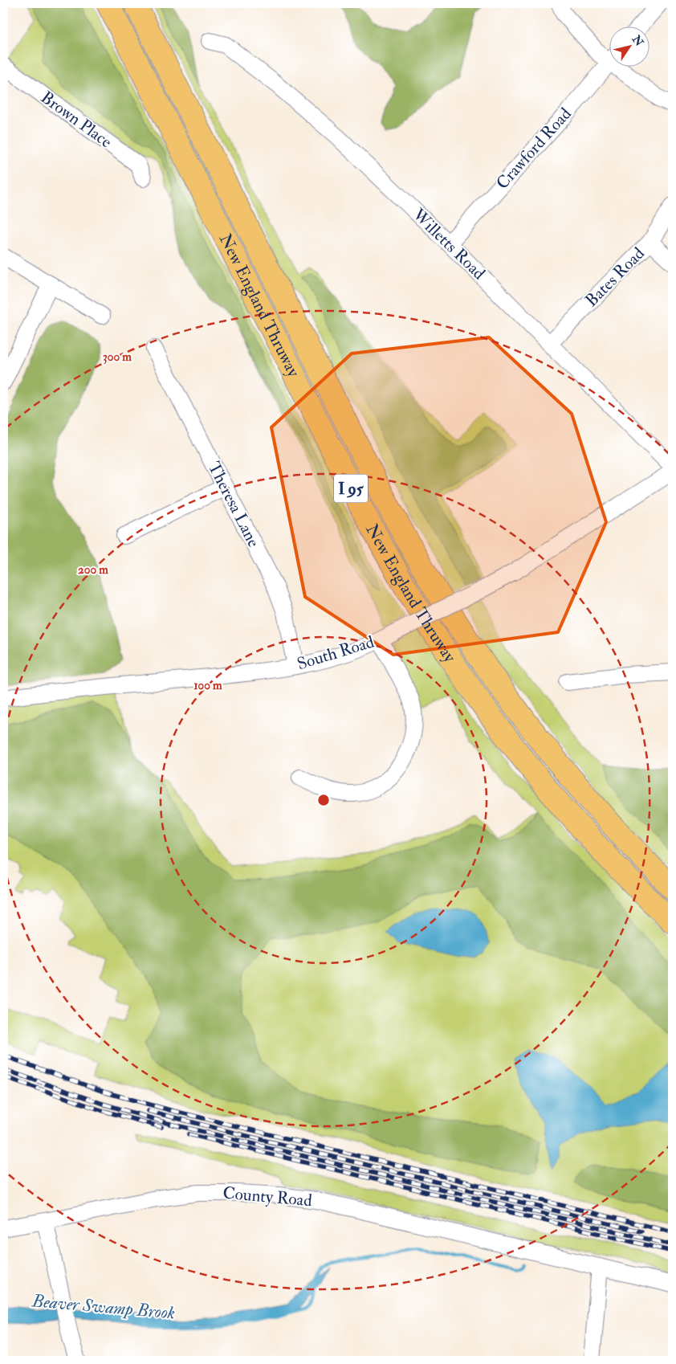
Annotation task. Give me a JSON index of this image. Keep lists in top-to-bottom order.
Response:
{
  "streets": {
    "highway": ["New England Thruway", "I 95"],
    "street": [
      "Brown Place",
      "Crawford Road",
      "Willetts Road",
      "Bates Road",
      "Theresa Lane",
      "South Road",
      "County Road"
    ]
  },
  "crossings": [
    ["Crawford Road", "Willetts Road"],
    ["Willetts Road", "Bates Road"],
    ["Theresa Lane", "South Road"]
  ],
  "water": ["Beaver Swamp Brook"],
  "north": "top right",
  "rings": ["300 m", "200 m", "100 m"]
}
